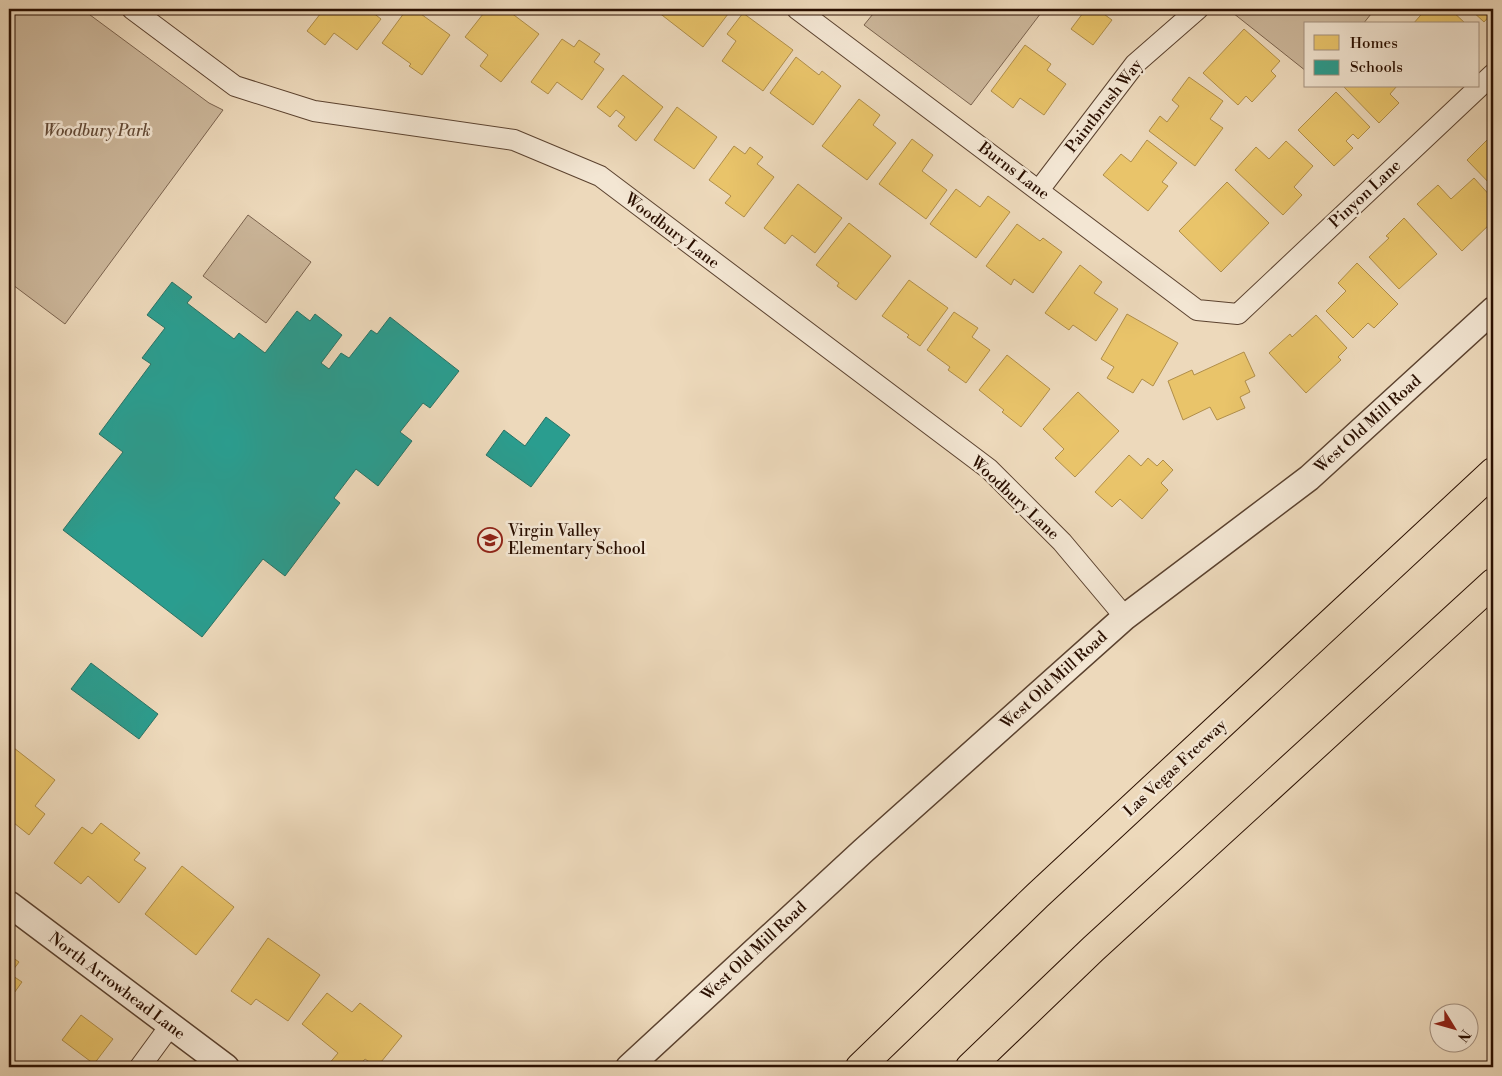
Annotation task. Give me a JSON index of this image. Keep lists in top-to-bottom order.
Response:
{
  "streets": {
    "highway": ["Las Vegas Freeway"],
    "street": [
      "Paintbrush Way",
      "Burns Lane",
      "Pinyon Lane",
      "Woodbury Lane",
      "West Old Mill Road",
      "North Arrowhead Lane"
    ]
  },
  "crossings": [
    ["Paintbrush Way", "Burns Lane"],
    ["Burns Lane", "Pinyon Lane"],
    ["Woodbury Lane", "West Old Mill Road"]
  ],
  "parks": ["Woodbury Park"],
  "places": {
    "school or university": ["Virgin Valley Elementary School"]
  },
  "legend": ["Homes", "Schools"],
  "north": "bottom right"
}
